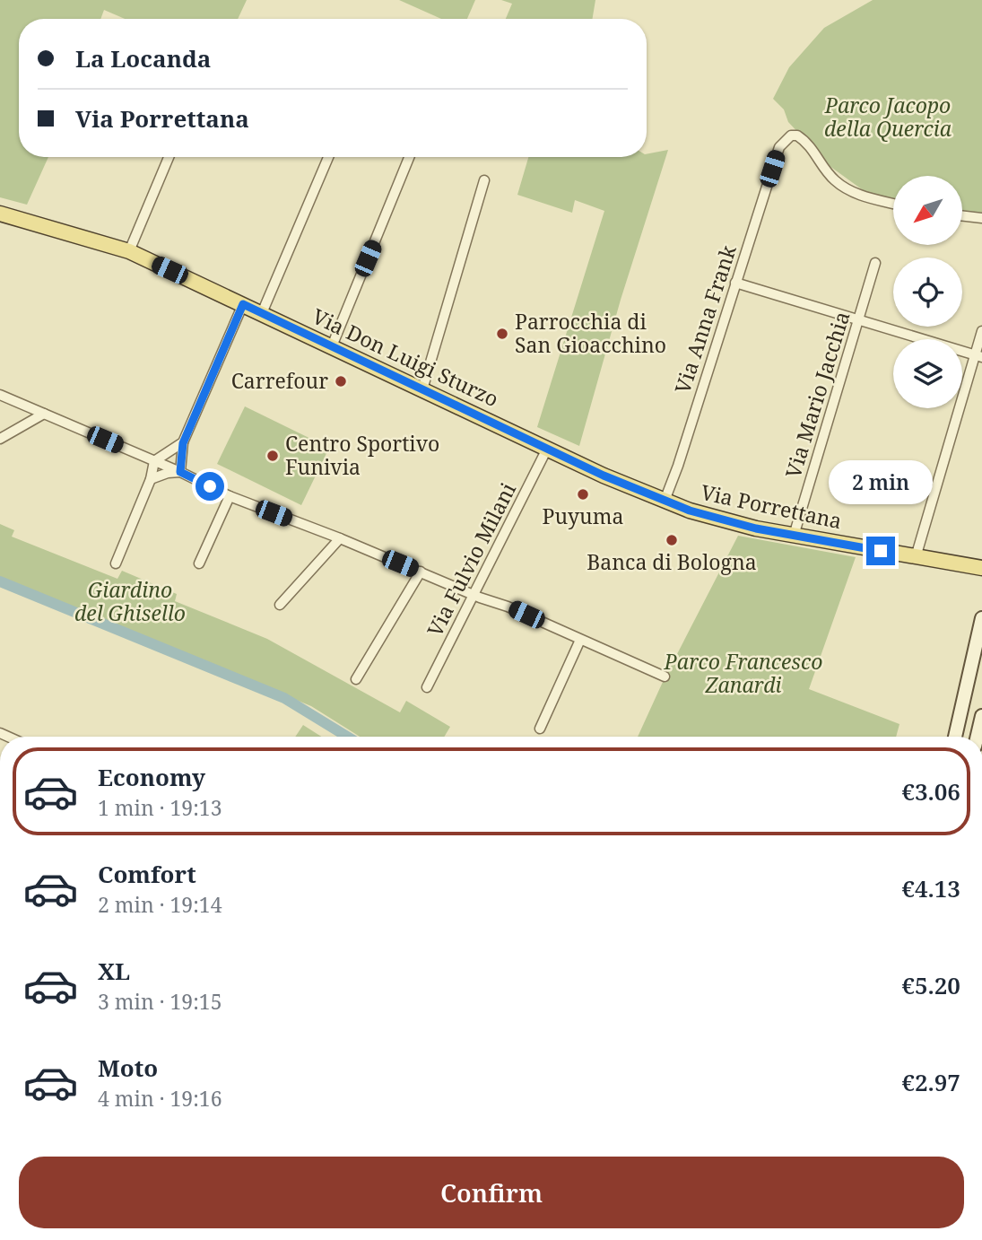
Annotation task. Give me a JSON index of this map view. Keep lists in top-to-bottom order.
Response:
{
  "streets": {
    "main road": ["Via Don Luigi Sturzo", "Via Porrettana"],
    "street": ["Via Anna Frank", "Via Mario Jacchia", "Via Fulvio Milani"]
  },
  "crossings": [
    ["Via Anna Frank", "Via Don Luigi Sturzo"],
    ["Via Anna Frank", "Via Porrettana"],
    ["Via Don Luigi Sturzo", "Via Porrettana"],
    ["Via Don Luigi Sturzo", "Via Fulvio Milani"],
    ["Via Mario Jacchia", "Via Porrettana"]
  ],
  "parks": ["Parco Jacopo della Quercia", "Giardino del Ghisello", "Parco Francesco Zanardi"],
  "places": [
    "Parrocchia di San Gioacchino",
    "Carrefour",
    "Centro Sportivo Funivia",
    "Puyuma",
    "Banca di Bologna"
  ],
  "north": "bottom left",
  "page": {
    "banner": ["La Locanda", "Via Porrettana"],
    "bubble": "2 min",
    "list": [
      {
        "name": "Economy",
        "note": "1 min · 19:13",
        "value": "€3.06"
      },
      {
        "name": "Comfort",
        "note": "2 min · 19:14",
        "value": "€4.13"
      },
      {
        "name": "XL",
        "note": "3 min · 19:15",
        "value": "€5.20"
      },
      {
        "name": "Moto",
        "note": "4 min · 19:16",
        "value": "€2.97"
      }
    ],
    "buttons": "Confirm"
  }
}
